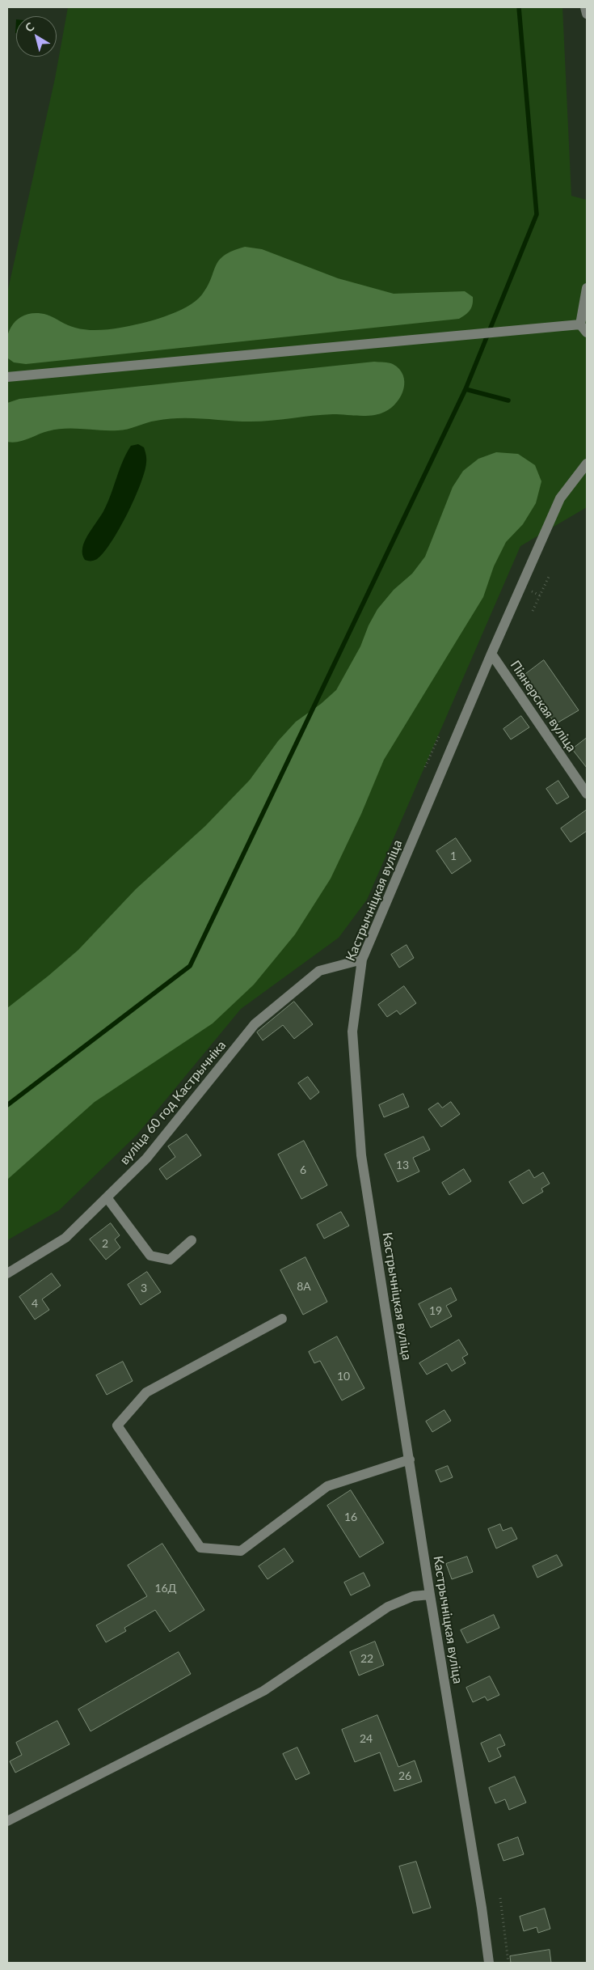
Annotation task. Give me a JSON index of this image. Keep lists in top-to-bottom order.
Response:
{
  "streets": {
    "street": ["Піянерская вуліца", "Кастрычніцкая вуліца", "вуліца 60 год Кастрычніка"]
  },
  "crossings": [
    ["Піянерская вуліца", "Кастрычніцкая вуліца"],
    ["Кастрычніцкая вуліца", "вуліца 60 год Кастрычніка"]
  ],
  "house_numbers": [
    "1",
    "13",
    "6",
    "2",
    "8А",
    "3",
    "4",
    "19",
    "10",
    "16",
    "16Д",
    "22",
    "24",
    "26"
  ],
  "north": "top left"
}
